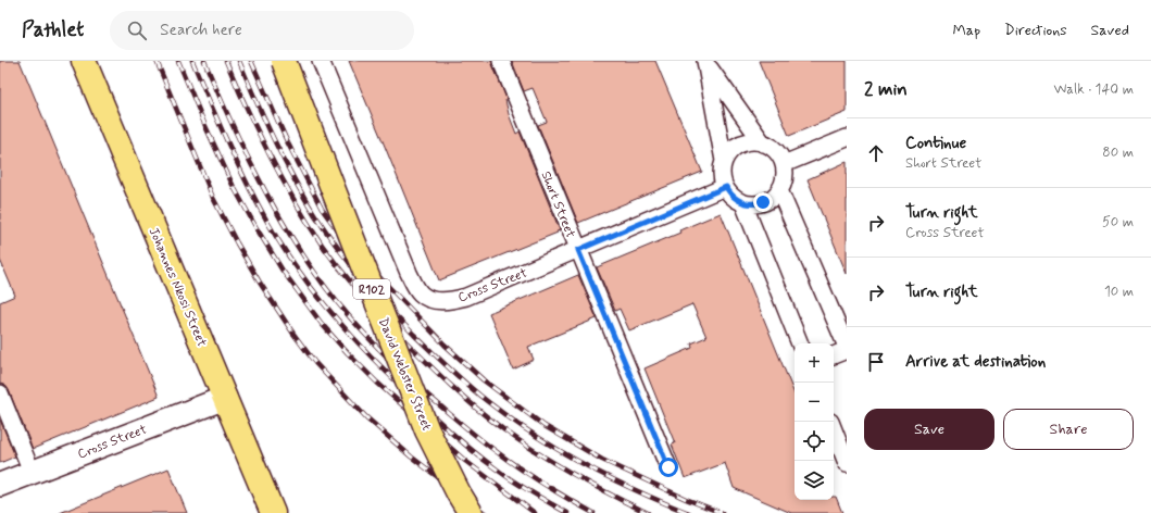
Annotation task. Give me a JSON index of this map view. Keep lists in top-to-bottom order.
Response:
{
  "streets": {
    "highway": ["Johannes Nkosi Street", "R102", "David Webster Street"],
    "street": ["Short Street", "Cross Street"]
  },
  "crossings": [
    ["Short Street", "Cross Street"],
    ["Cross Street", "Johannes Nkosi Street"]
  ],
  "page": {
    "header": "Pathlet",
    "search": "Search here",
    "nav": ["Map", "Directions", "Saved"],
    "heading": ["2 min", "Walk · 140 m"],
    "list": [
      ["Continue", "Short Street", "80 m"],
      ["Turn right", "Cross Street", "50 m"],
      ["Turn right", "10 m"],
      "Arrive at destination"
    ],
    "map_buttons": ["+", "−"],
    "buttons": ["Save", "Share"]
  }
}
